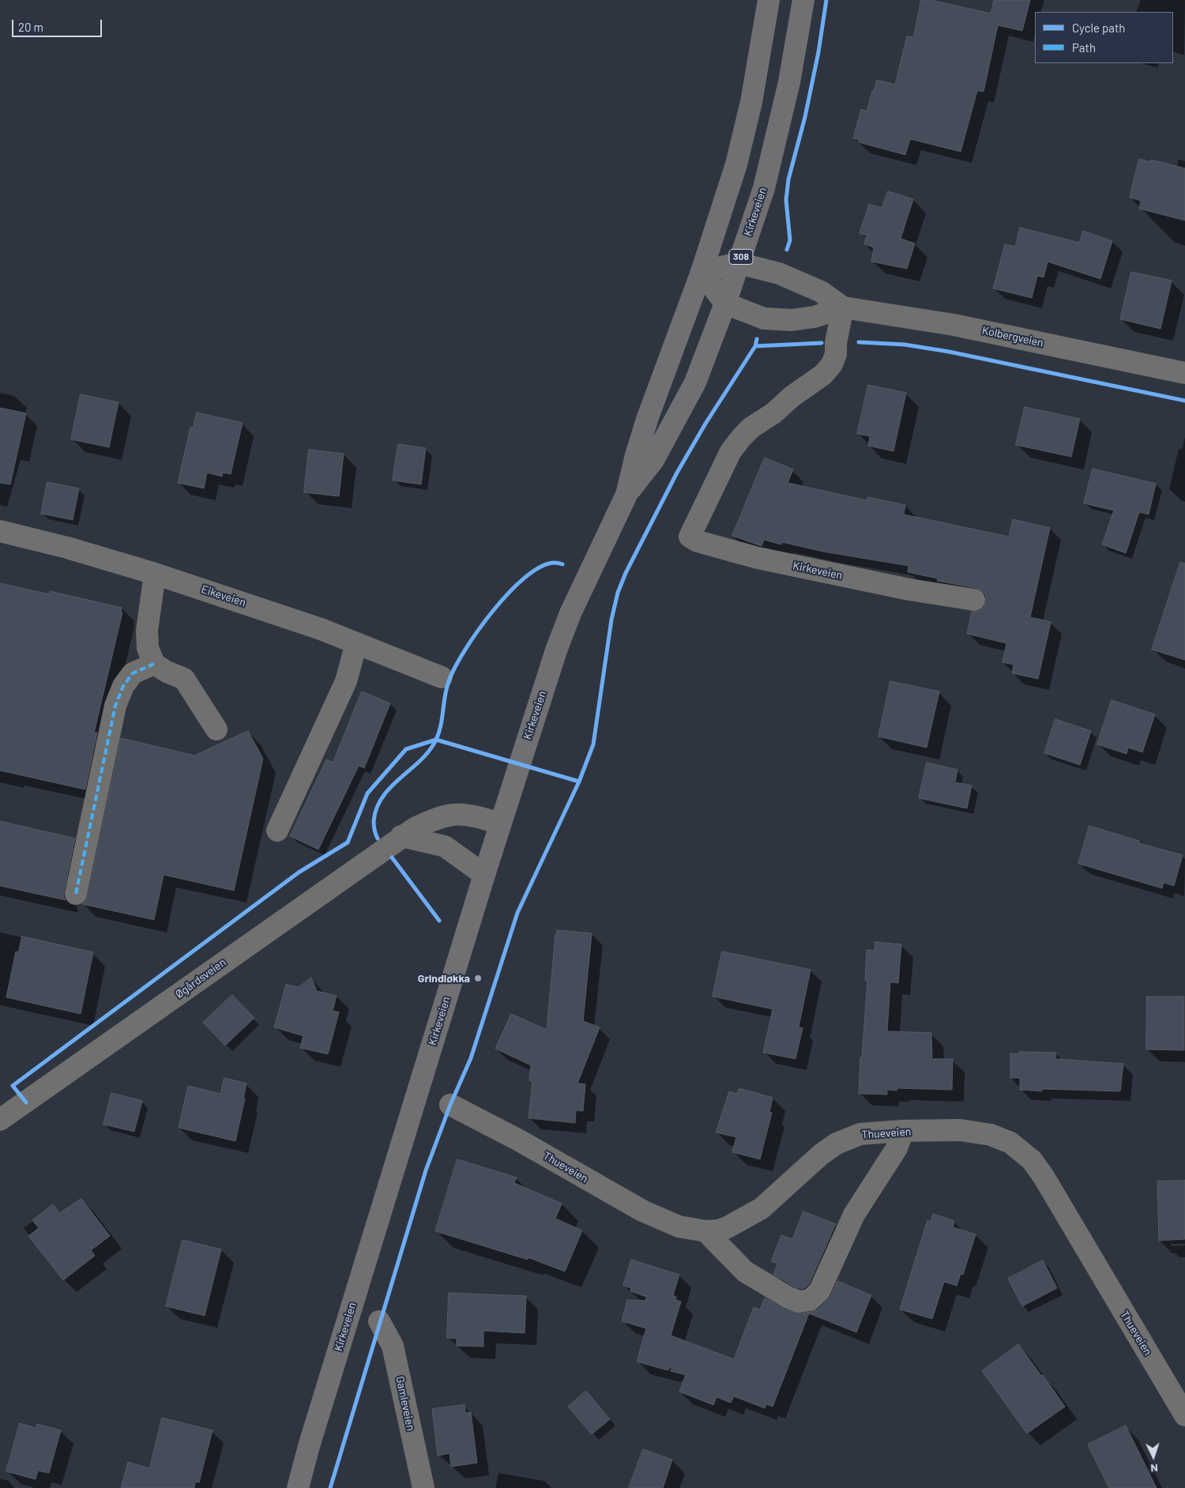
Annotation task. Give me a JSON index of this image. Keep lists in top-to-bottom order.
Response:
{
  "streets": {
    "main road": ["Kirkeveien", "308"],
    "street": [
      "Kolbergveien",
      "Eikeveien",
      "Øgårdsveien",
      "Thueveien",
      "Gamleveien"
    ]
  },
  "crossings": [
    ["Kirkeveien", "Kolbergveien"],
    ["Kirkeveien", "Øgårdsveien"]
  ],
  "places": ["Grindløkka"],
  "legend": ["Cycle path", "Path"],
  "scale_bar": "20 m",
  "north": "bottom"
}
